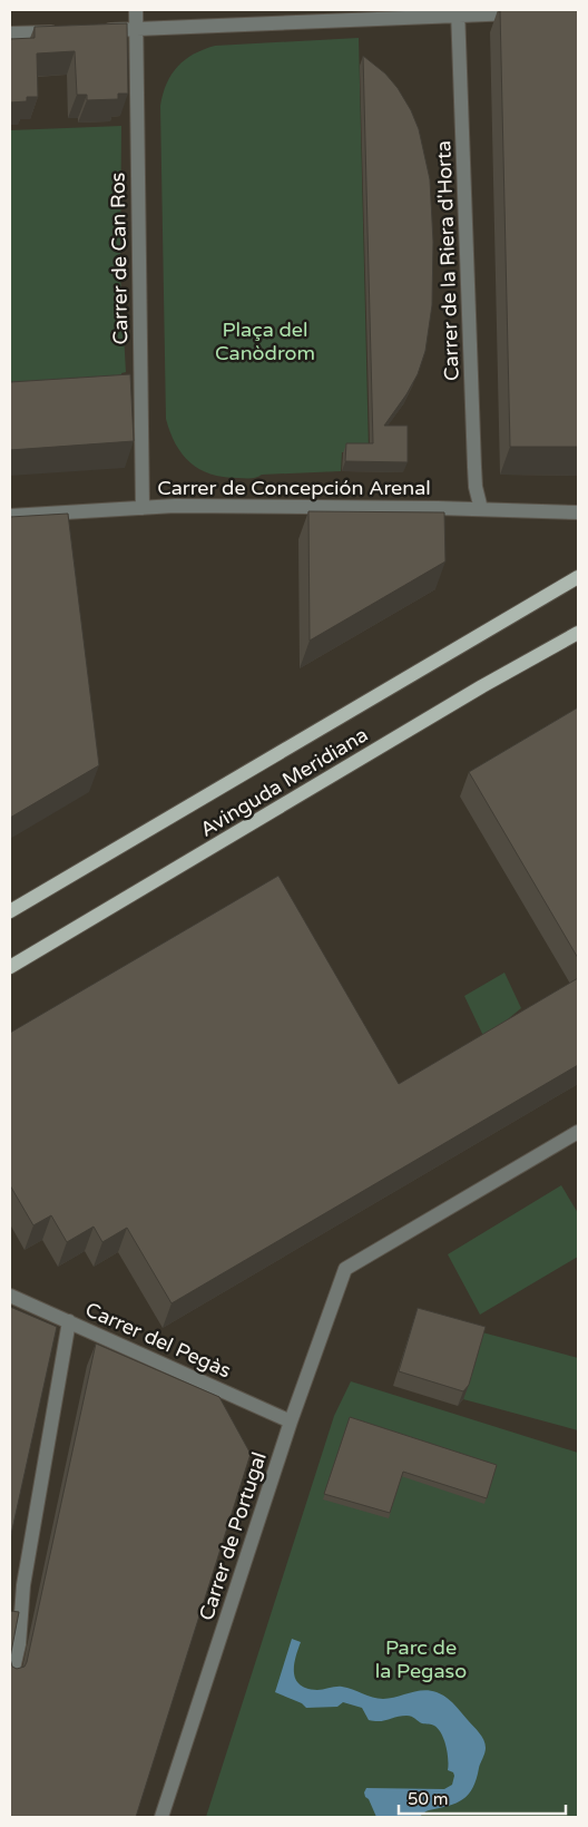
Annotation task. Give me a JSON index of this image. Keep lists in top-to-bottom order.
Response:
{
  "streets": {
    "main road": ["Avinguda Meridiana"],
    "street": [
      "Carrer de Can Ros",
      "Carrer de la Riera d'Horta",
      "Carrer de Concepción Arenal",
      "Carrer del Pegàs",
      "Carrer de Portugal"
    ]
  },
  "crossings": [
    ["Carrer de Can Ros", "Carrer de Concepción Arenal"],
    ["Carrer de la Riera d'Horta", "Carrer de Concepción Arenal"],
    ["Carrer del Pegàs", "Carrer de Portugal"]
  ],
  "parks": ["Plaça del Canòdrom", "Parc de la Pegaso"],
  "scale_bar": "50 m"
}
